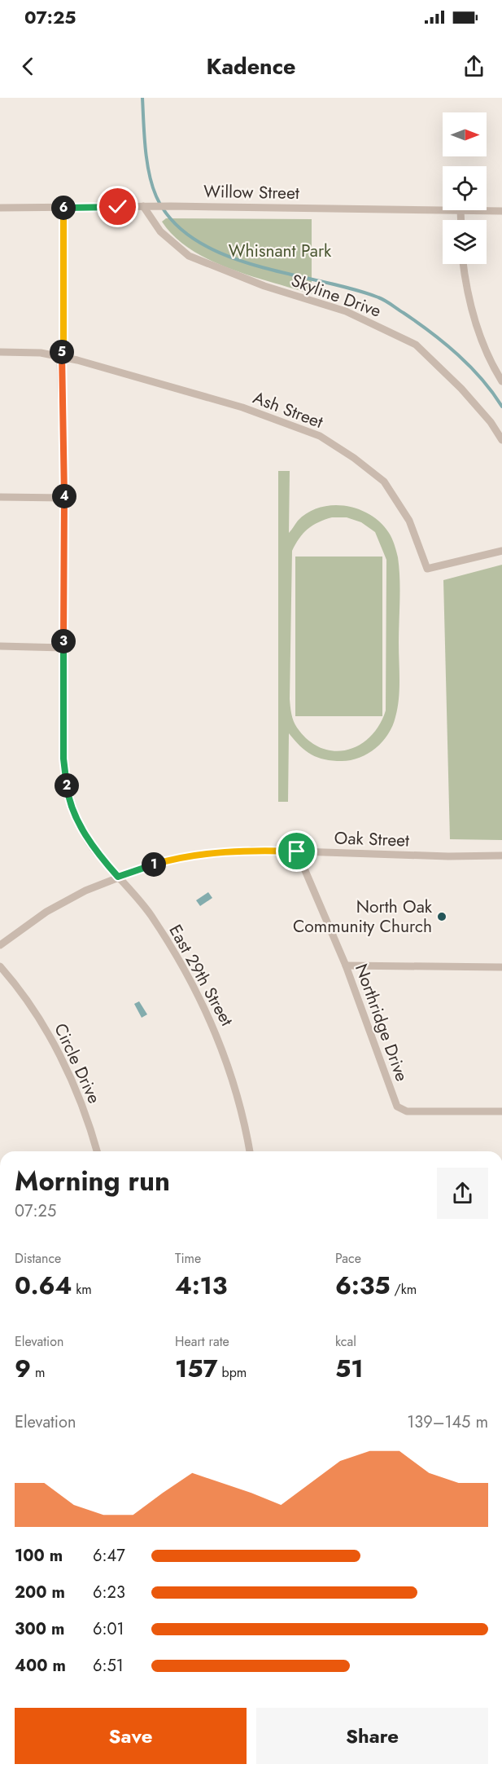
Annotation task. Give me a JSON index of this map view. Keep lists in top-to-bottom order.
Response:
{
  "streets": {
    "street": [
      "Willow Street",
      "Skyline Drive",
      "Ash Street",
      "Oak Street",
      "East 29th Street",
      "Northridge Drive",
      "Circle Drive"
    ]
  },
  "crossings": [
    ["Willow Street", "Skyline Drive"],
    ["Willow Street", "East 29th Street"],
    ["Ash Street", "East 29th Street"],
    ["Oak Street", "East 29th Street"],
    ["Oak Street", "Northridge Drive"]
  ],
  "parks": ["Whisnant Park"],
  "places": ["North Oak Community Church"],
  "north": "right",
  "page": {
    "status": "07:25",
    "header": "Kadence",
    "pins": [
      "6",
      "5",
      "4",
      "3",
      "2",
      "1"
    ],
    "heading": ["Morning run", "07:25"],
    "stats": [
      ["Distance", "0.64 km"],
      ["Time", "4:13"],
      ["Pace", "6:35 /km"],
      ["Elevation", "9 m"],
      ["Heart rate", "157 bpm"],
      ["kcal", "51"]
    ],
    "chart": ["Elevation", "139–145 m"],
    "list": [
      {
        "name": "100 m",
        "note": "6:47"
      },
      {
        "name": "200 m",
        "note": "6:23"
      },
      {
        "name": "300 m",
        "note": "6:01"
      },
      {
        "name": "400 m",
        "note": "6:51"
      }
    ],
    "buttons": ["Save", "Share"]
  }
}
